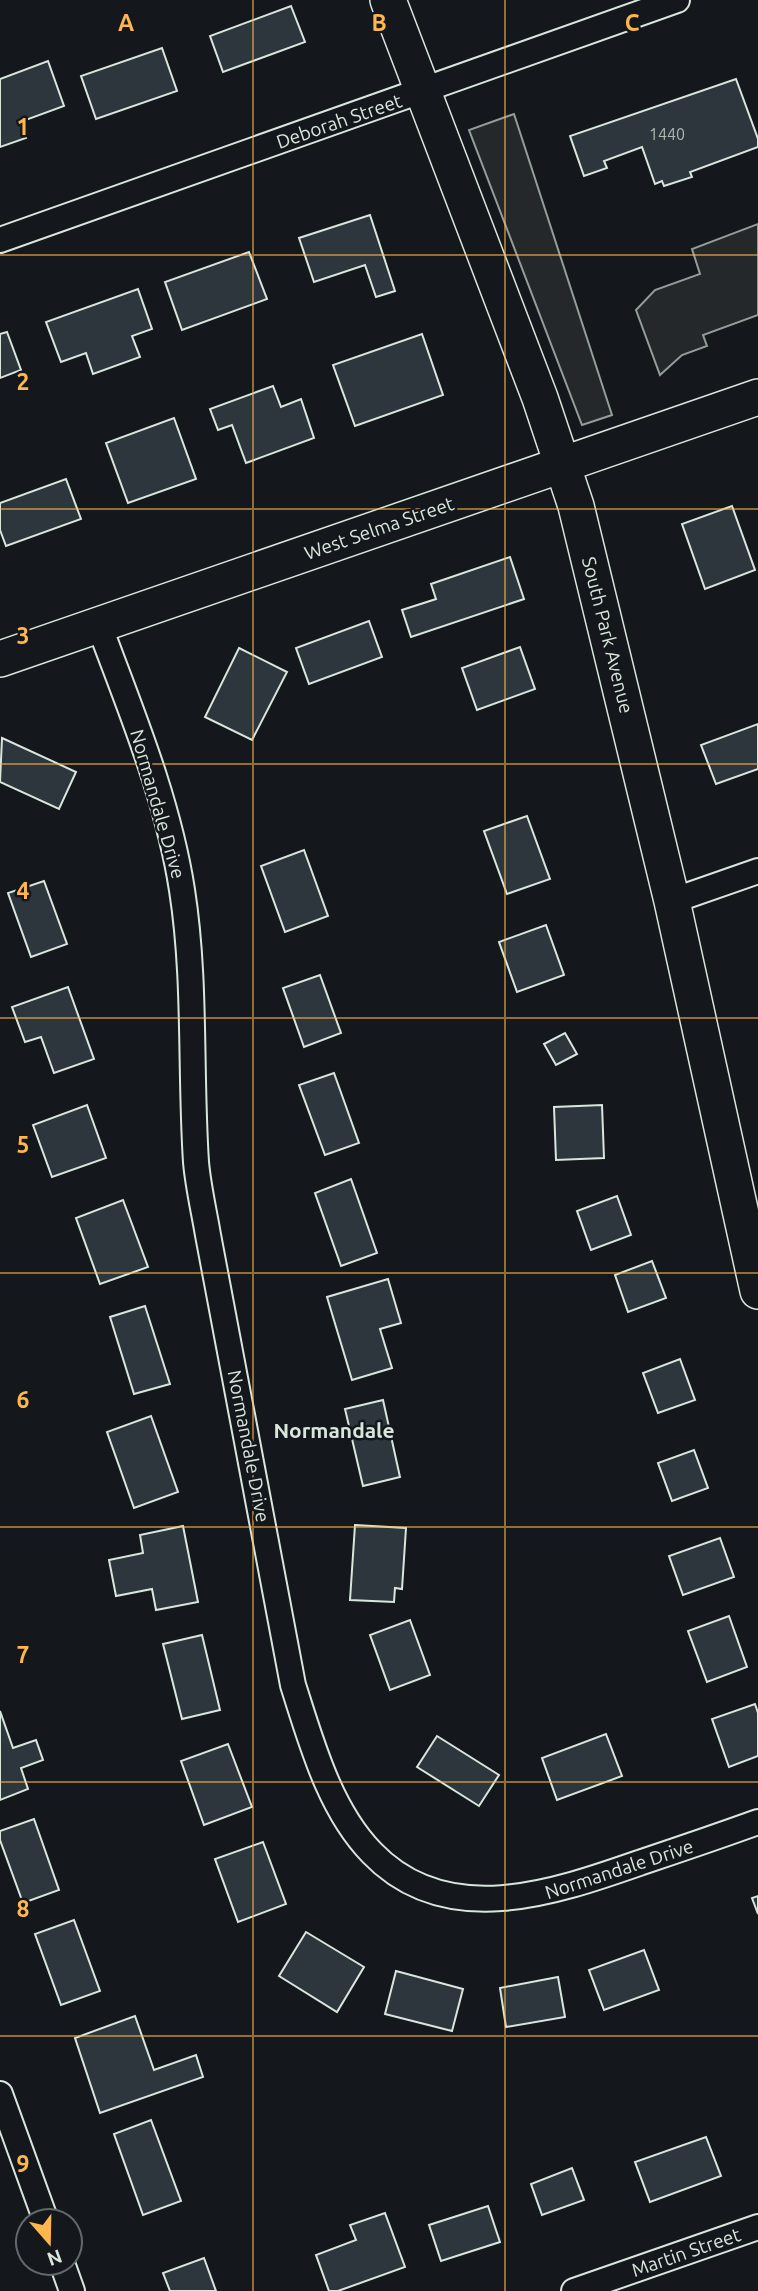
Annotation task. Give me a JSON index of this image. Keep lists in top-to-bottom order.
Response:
{
  "streets": {
    "street": [
      "Deborah Street",
      "West Selma Street",
      "South Park Avenue",
      "Normandale Drive",
      "Martin Street"
    ]
  },
  "crossings": [
    ["Deborah Street", "South Park Avenue"],
    ["West Selma Street", "South Park Avenue"],
    ["West Selma Street", "Normandale Drive"]
  ],
  "districts": ["Normandale"],
  "house_numbers": ["1440"],
  "north": "bottom",
  "grid": {
    "columns": ["A", "B", "C"],
    "rows": [
      "1",
      "2",
      "3",
      "4",
      "5",
      "6",
      "7",
      "8",
      "9"
    ]
  }
}
